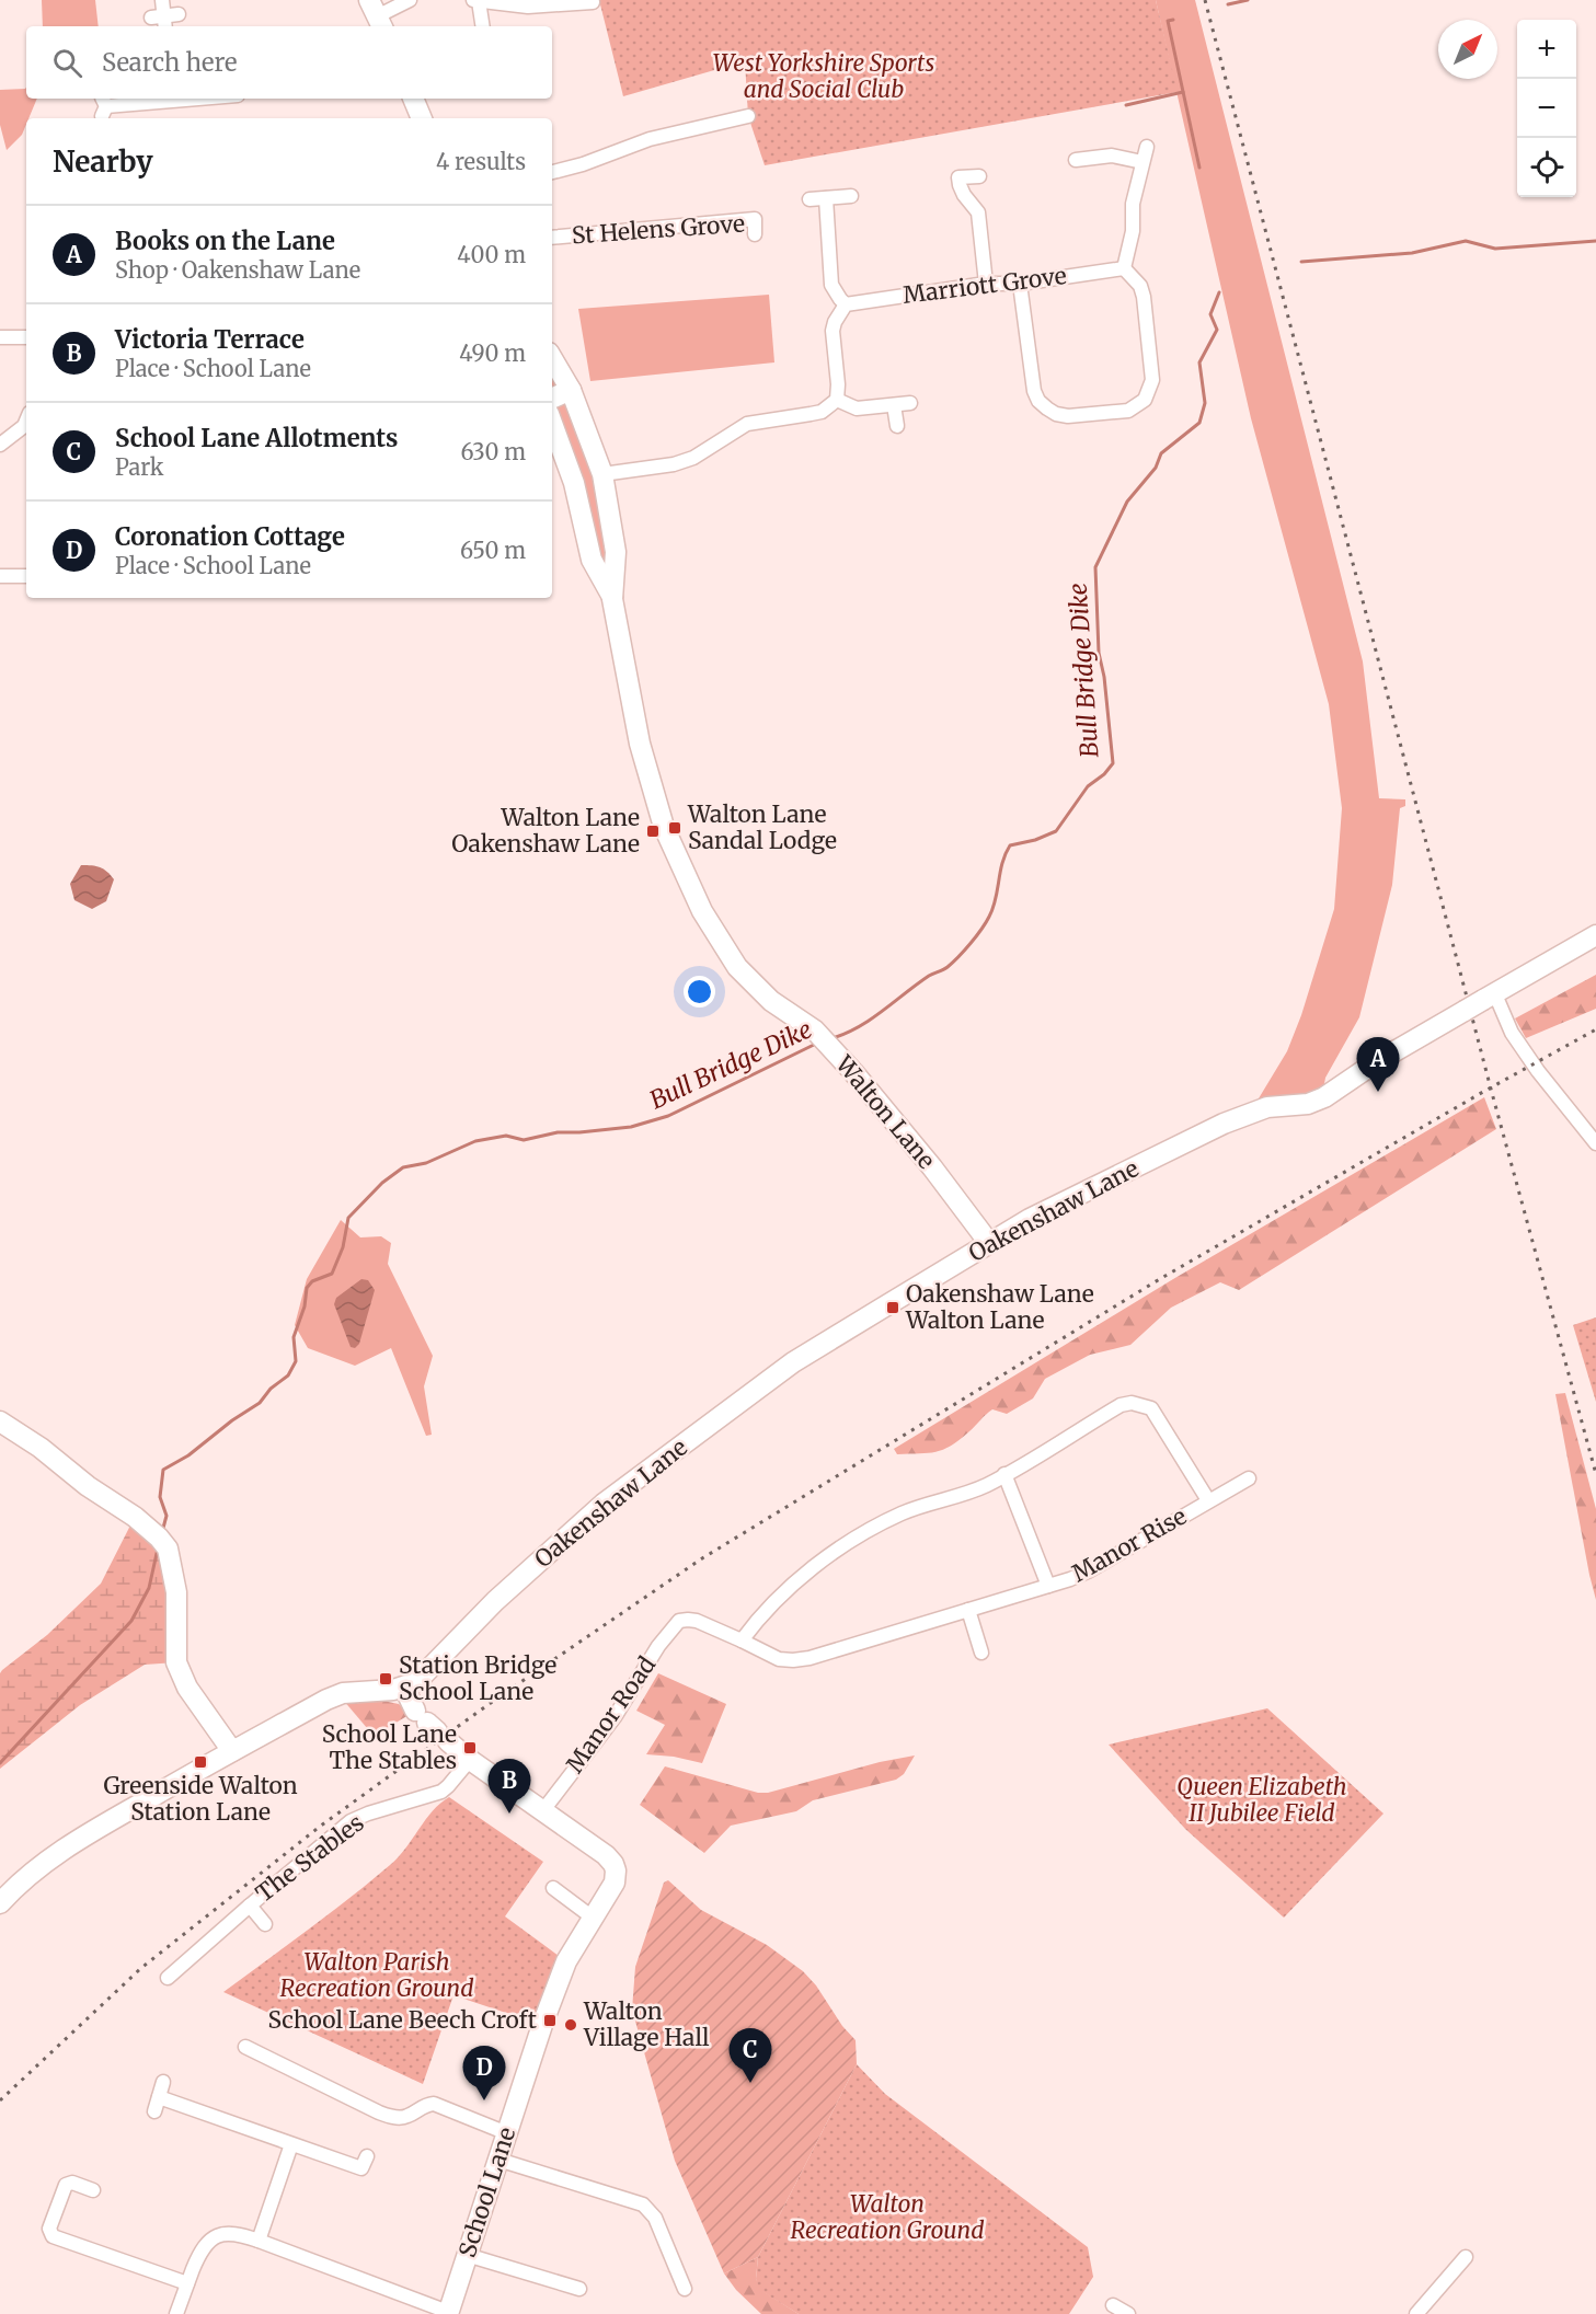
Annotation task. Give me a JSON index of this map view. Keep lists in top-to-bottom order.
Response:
{
  "streets": {
    "street": [
      "St Helens Grove",
      "Marriott Grove",
      "Walton Lane",
      "Oakenshaw Lane",
      "Manor Rise",
      "Manor Road",
      "The Stables",
      "School Lane"
    ]
  },
  "crossings": [
    ["Walton Lane", "Oakenshaw Lane"],
    ["Oakenshaw Lane", "School Lane"],
    ["Manor Rise", "Manor Road"],
    ["Manor Road", "School Lane"],
    ["The Stables", "School Lane"]
  ],
  "water": ["Bull Bridge Dike"],
  "parks": [
    "West Yorkshire Sports and Social Club",
    "Queen Elizabeth II Jubilee Field",
    "Walton Parish Recreation Ground",
    "Walton Recreation Ground"
  ],
  "places": {
    "transit": [
      "Walton Lane Sandal Lodge",
      "Walton Lane Oakenshaw Lane",
      "Oakenshaw Lane Walton Lane",
      "Station Bridge School Lane",
      "School Lane The Stables",
      "Greenside Walton Station Lane",
      "School Lane Beech Croft"
    ],
    "other": ["Walton Village Hall"]
  },
  "north": "top right",
  "page": {
    "map_buttons": ["+", "−"],
    "search": "Search here",
    "heading": ["Nearby", "4 results"],
    "list": [
      {
        "mark": "A",
        "name": "Books on the Lane",
        "note": "Shop · Oakenshaw Lane",
        "value": "400 m"
      },
      {
        "mark": "B",
        "name": "Victoria Terrace",
        "note": "Place · School Lane",
        "value": "490 m"
      },
      {
        "mark": "C",
        "name": "School Lane Allotments",
        "note": "Park",
        "value": "630 m"
      },
      {
        "mark": "D",
        "name": "Coronation Cottage",
        "note": "Place · School Lane",
        "value": "650 m"
      }
    ],
    "pins": [
      "A",
      "B",
      "C",
      "D"
    ]
  }
}
